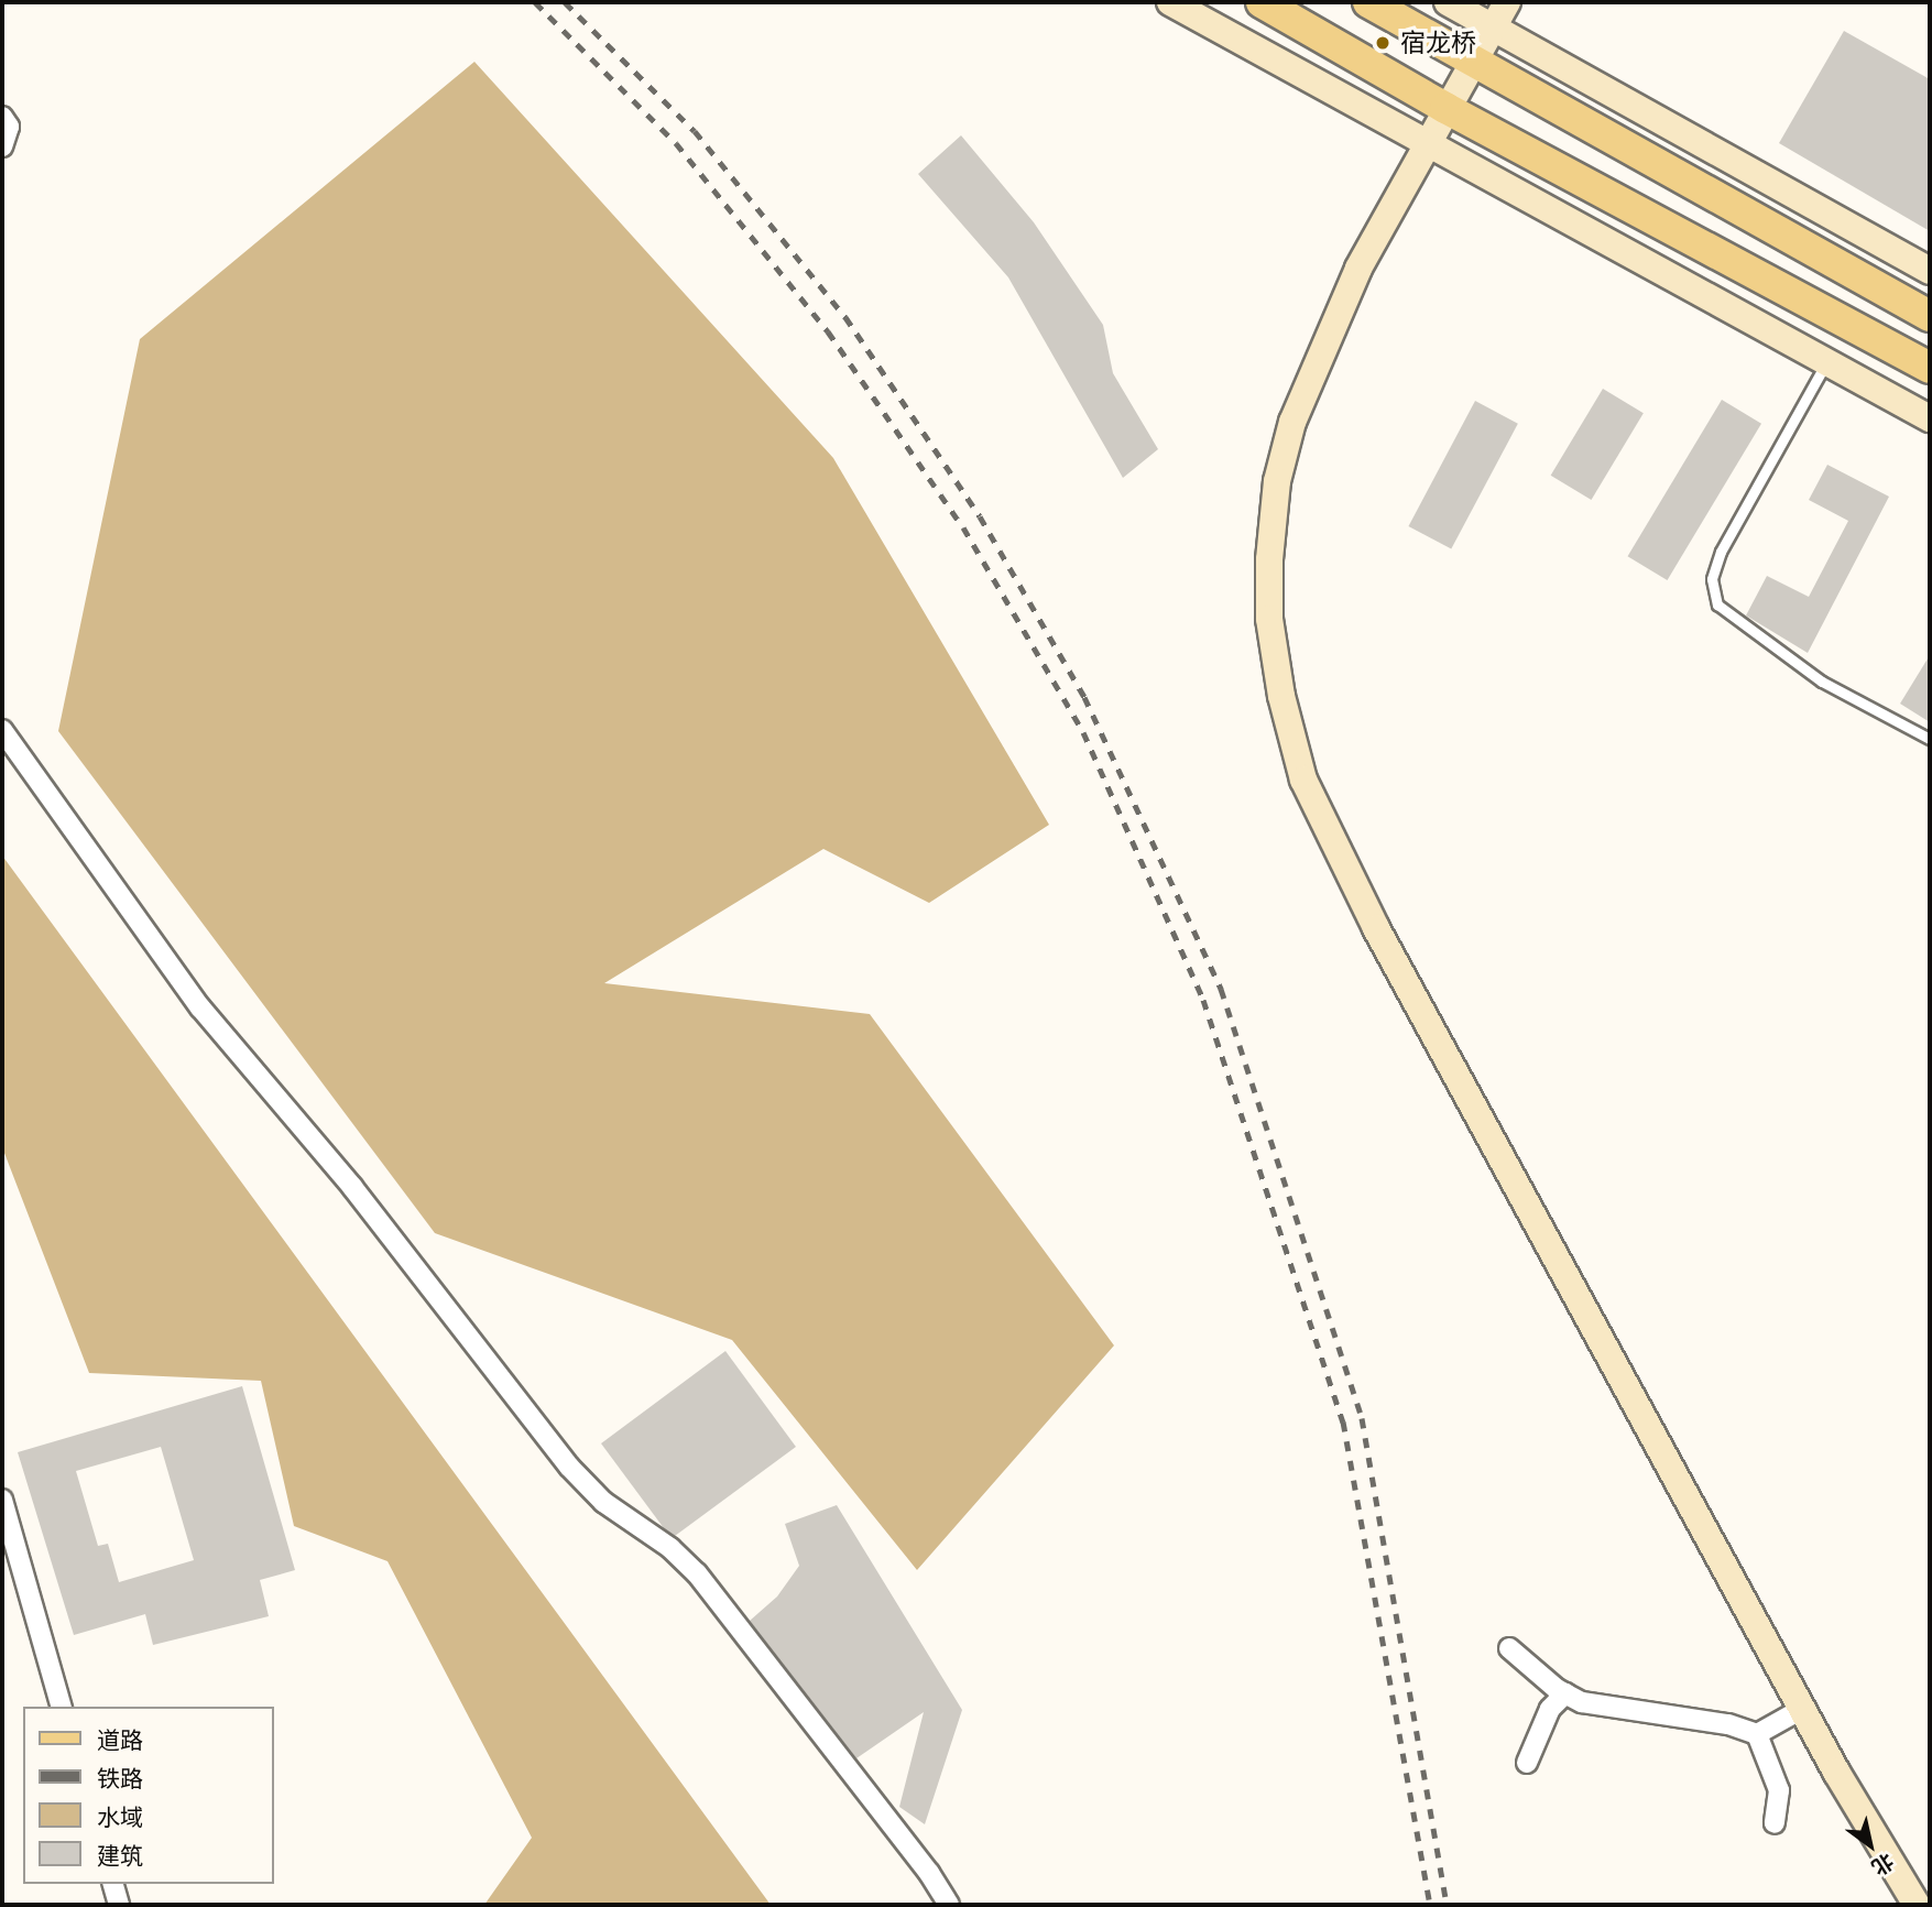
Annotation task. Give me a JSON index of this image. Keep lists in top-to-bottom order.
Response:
{
  "places": ["宿龙桥"],
  "legend": [
    "道路",
    "铁路",
    "水域",
    "建筑"
  ],
  "north": "bottom right"
}
